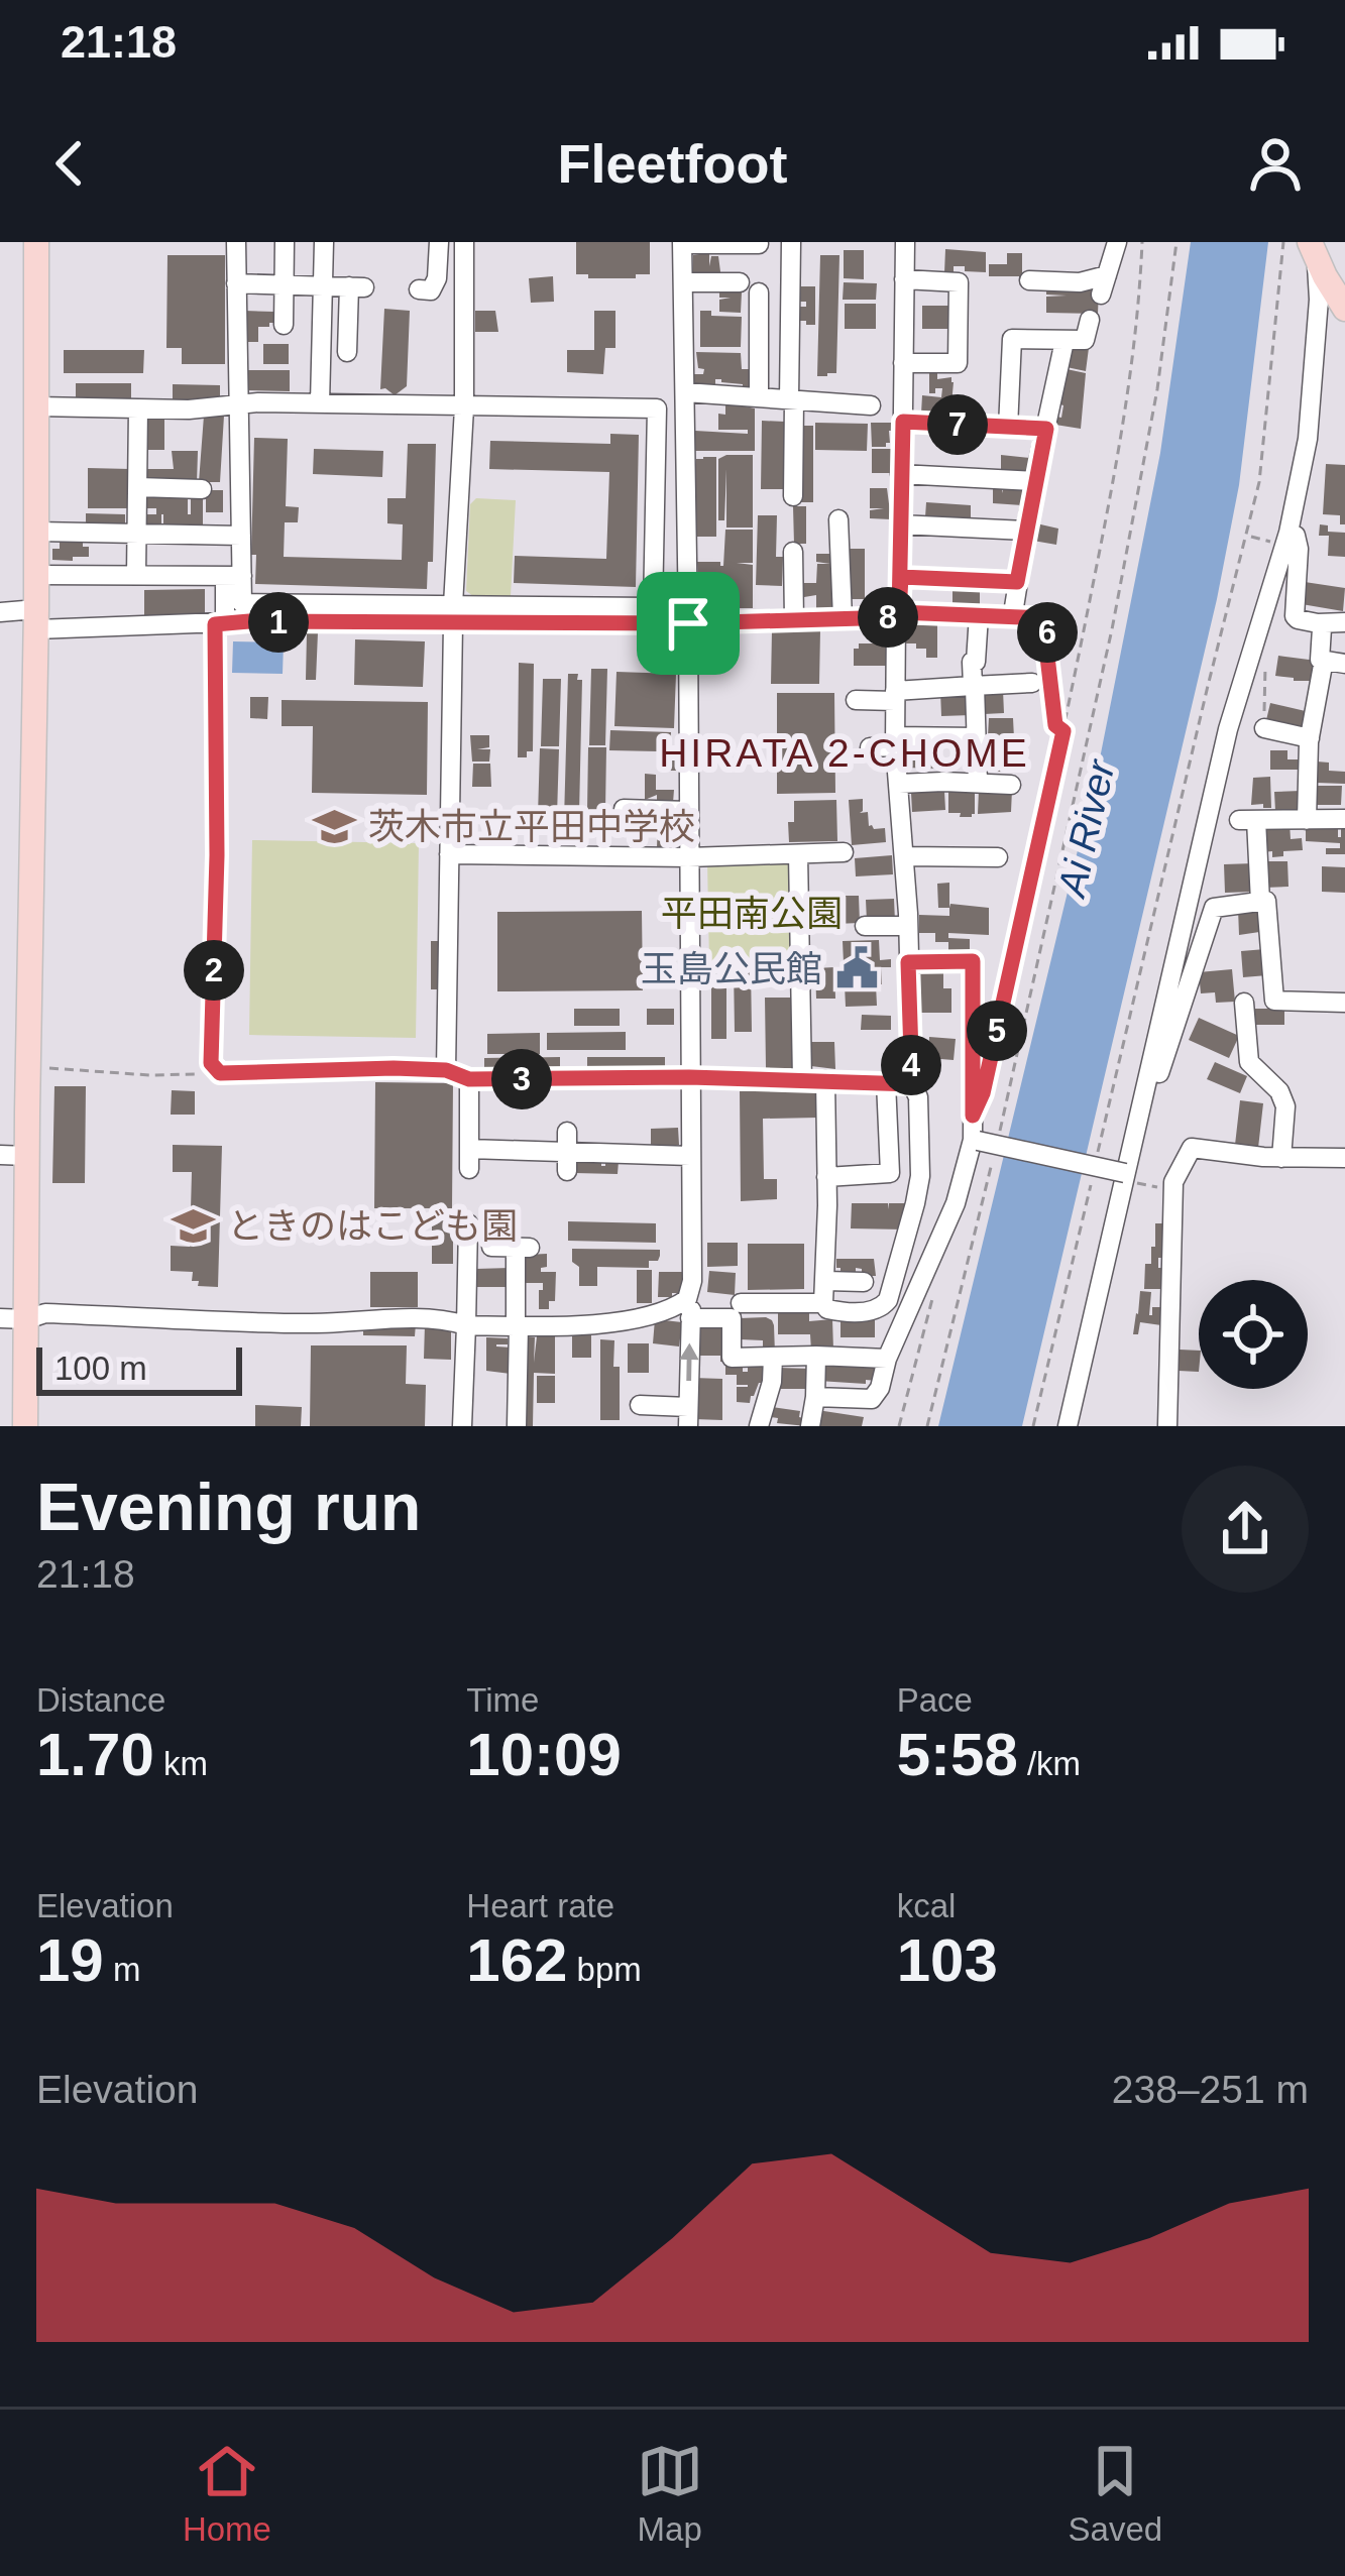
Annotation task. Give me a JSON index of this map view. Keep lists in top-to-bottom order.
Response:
{
  "districts": ["HIRATA 2-CHOME"],
  "water": ["Ai River"],
  "parks": ["平田南公園"],
  "places": {
    "school or university": ["茨木市立平田中学校", "ときのはこども園"],
    "public building": ["玉島公民館"]
  },
  "scale_bar": "100 m",
  "page": {
    "status": "21:18",
    "header": "Fleetfoot",
    "pins": [
      "7",
      "8",
      "1",
      "6",
      "2",
      "5",
      "4",
      "3"
    ],
    "scale": "100 m",
    "heading": ["Evening run", "21:18"],
    "stats": [
      ["Distance", "1.70 km"],
      ["Time", "10:09"],
      ["Pace", "5:58 /km"],
      ["Elevation", "19 m"],
      ["Heart rate", "162 bpm"],
      ["kcal", "103"]
    ],
    "chart": ["Elevation", "238–251 m"],
    "tabs": ["Home", "Map", "Saved"]
  }
}
